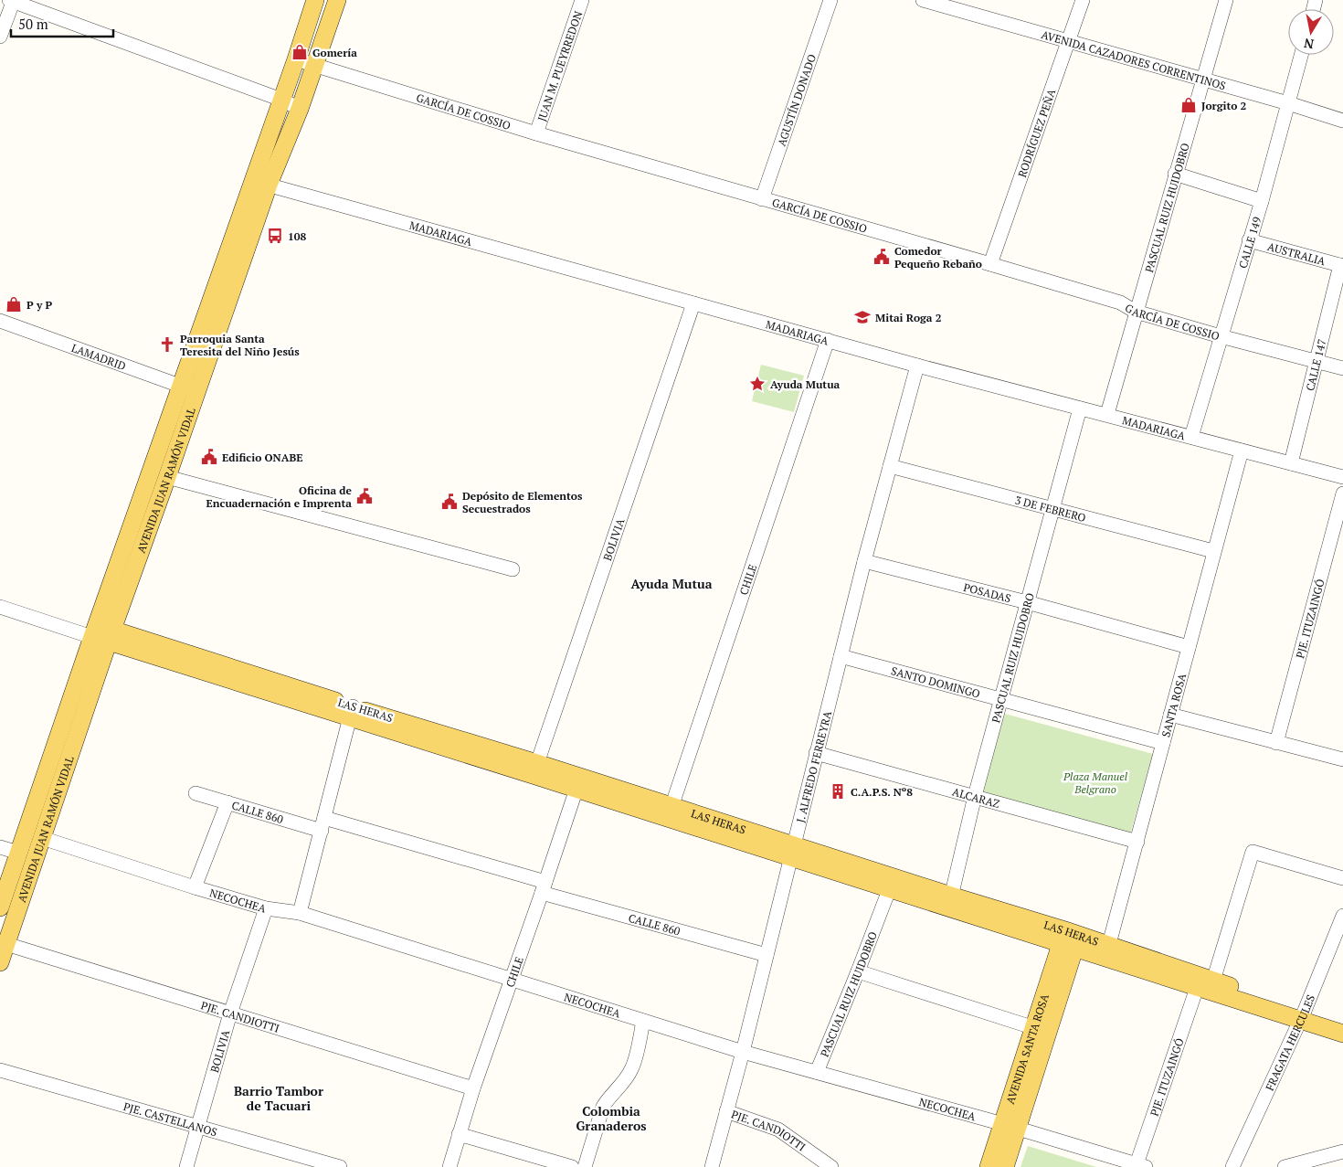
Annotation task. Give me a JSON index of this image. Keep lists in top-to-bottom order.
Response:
{
  "streets": {
    "main road": ["AVENIDA JUAN RAMÓN VIDAL", "LAS HERAS", "AVENIDA SANTA ROSA"],
    "street": [
      "AVENIDA CAZADORES CORRENTINOS",
      "JUAN M. PUEYRREDON",
      "AGUSTÍN DONADO",
      "GARCÍA DE COSSIO",
      "RODRÍGUEZ PEÑA",
      "PASCUAL RUIZ HUIDOBRO",
      "MADARIAGA",
      "CALLE 149",
      "AUSTRALIA",
      "LAMADRID",
      "CALLE 147",
      "3 DE FEBRERO",
      "BOLIVIA",
      "CHILE",
      "POSADAS",
      "PJE. ITUZAINGÓ",
      "SANTO DOMINGO",
      "SANTA ROSA",
      "J. ALFREDO FERREYRA",
      "ALCARAZ",
      "CALLE 860",
      "NECOCHEA",
      "PJE. CANDIOTTI",
      "FRAGATA HERCULES",
      "PJE. CASTELLANOS"
    ]
  },
  "crossings": [
    ["AVENIDA CAZADORES CORRENTINOS", "RODRÍGUEZ PEÑA"],
    ["AVENIDA CAZADORES CORRENTINOS", "PASCUAL RUIZ HUIDOBRO"],
    ["AVENIDA CAZADORES CORRENTINOS", "CALLE 149"],
    ["JUAN M. PUEYRREDON", "GARCÍA DE COSSIO"],
    ["AGUSTÍN DONADO", "GARCÍA DE COSSIO"],
    ["GARCÍA DE COSSIO", "RODRÍGUEZ PEÑA"],
    ["GARCÍA DE COSSIO", "PASCUAL RUIZ HUIDOBRO"],
    ["GARCÍA DE COSSIO", "CALLE 149"],
    ["GARCÍA DE COSSIO", "CALLE 147"],
    ["GARCÍA DE COSSIO", "AVENIDA JUAN RAMÓN VIDAL"],
    ["PASCUAL RUIZ HUIDOBRO", "MADARIAGA"],
    ["PASCUAL RUIZ HUIDOBRO", "3 DE FEBRERO"],
    ["PASCUAL RUIZ HUIDOBRO", "POSADAS"],
    ["PASCUAL RUIZ HUIDOBRO", "SANTO DOMINGO"],
    ["PASCUAL RUIZ HUIDOBRO", "LAS HERAS"],
    ["PASCUAL RUIZ HUIDOBRO", "ALCARAZ"],
    ["PASCUAL RUIZ HUIDOBRO", "NECOCHEA"],
    ["MADARIAGA", "CALLE 149"],
    ["MADARIAGA", "CALLE 147"],
    ["MADARIAGA", "AVENIDA JUAN RAMÓN VIDAL"],
    ["MADARIAGA", "BOLIVIA"],
    ["MADARIAGA", "CHILE"],
    ["MADARIAGA", "SANTA ROSA"],
    ["MADARIAGA", "J. ALFREDO FERREYRA"],
    ["CALLE 149", "AUSTRALIA"],
    ["AUSTRALIA", "CALLE 147"],
    ["LAMADRID", "AVENIDA JUAN RAMÓN VIDAL"],
    ["AVENIDA JUAN RAMÓN VIDAL", "LAS HERAS"],
    ["AVENIDA JUAN RAMÓN VIDAL", "NECOCHEA"],
    ["AVENIDA JUAN RAMÓN VIDAL", "PJE. CANDIOTTI"],
    ["3 DE FEBRERO", "SANTA ROSA"],
    ["3 DE FEBRERO", "J. ALFREDO FERREYRA"],
    ["BOLIVIA", "LAS HERAS"],
    ["BOLIVIA", "NECOCHEA"],
    ["BOLIVIA", "PJE. CANDIOTTI"],
    ["BOLIVIA", "PJE. CASTELLANOS"],
    ["CHILE", "LAS HERAS"],
    ["CHILE", "CALLE 860"],
    ["CHILE", "NECOCHEA"],
    ["CHILE", "PJE. CANDIOTTI"],
    ["POSADAS", "SANTA ROSA"],
    ["POSADAS", "J. ALFREDO FERREYRA"],
    ["PJE. ITUZAINGÓ", "LAS HERAS"],
    ["PJE. ITUZAINGÓ", "NECOCHEA"],
    ["SANTO DOMINGO", "SANTA ROSA"],
    ["SANTO DOMINGO", "J. ALFREDO FERREYRA"],
    ["SANTA ROSA", "LAS HERAS"],
    ["SANTA ROSA", "ALCARAZ"],
    ["LAS HERAS", "J. ALFREDO FERREYRA"],
    ["LAS HERAS", "FRAGATA HERCULES"],
    ["LAS HERAS", "AVENIDA SANTA ROSA"],
    ["J. ALFREDO FERREYRA", "ALCARAZ"],
    ["J. ALFREDO FERREYRA", "CALLE 860"],
    ["J. ALFREDO FERREYRA", "NECOCHEA"],
    ["J. ALFREDO FERREYRA", "PJE. CANDIOTTI"],
    ["NECOCHEA", "AVENIDA SANTA ROSA"]
  ],
  "districts": ["Ayuda Mutua", "Barrio Tambor de Tacuari", "Colombia Granaderos"],
  "parks": ["Plaza Manuel Belgrano"],
  "places": {
    "shop": ["Gomería", "Jorgito 2", "P y P"],
    "bus stop": ["108"],
    "public building": [
      "Comedor Pequeño Rebaño",
      "Edificio ONABE",
      "Oficina de Encuadernación e Imprenta",
      "Depósito de Elementos Secuestrados"
    ],
    "school or university": ["Mitai Roga 2"],
    "church": ["Parroquia Santa Teresita del Niño Jesús"],
    "place": ["Ayuda Mutua"],
    "building": ["C.A.P.S. Nº8"]
  },
  "scale_bar": "50 m",
  "north": "bottom"
}
